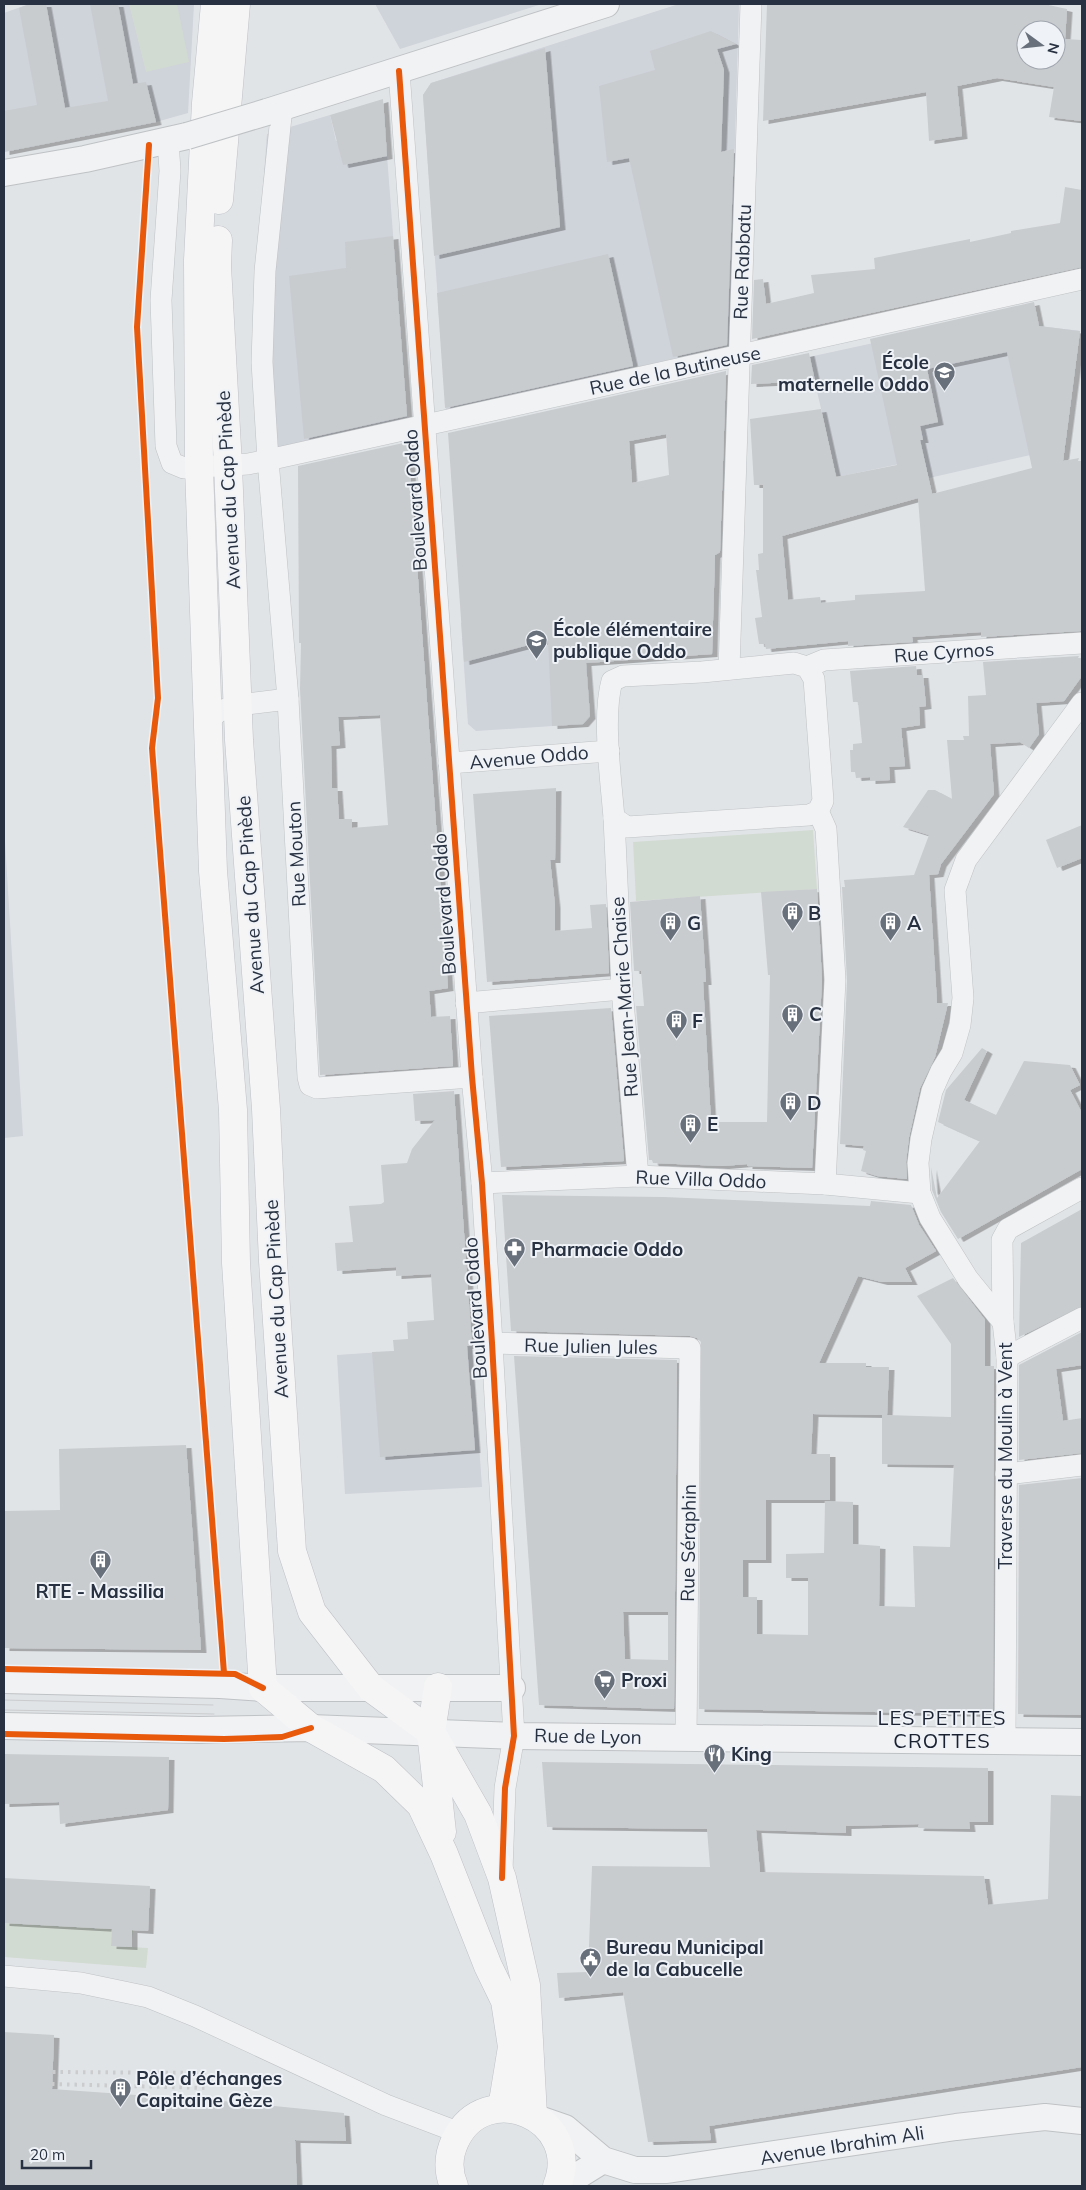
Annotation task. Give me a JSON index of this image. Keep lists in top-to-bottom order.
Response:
{
  "streets": {
    "main road": ["Avenue du Cap Pinède"],
    "street": [
      "Rue Rabbatu",
      "Rue de la Butineuse",
      "Boulevard Oddo",
      "Rue Cyrnos",
      "Avenue Oddo",
      "Rue Mouton",
      "Rue Jean-Marie Chaise",
      "Rue Villa Oddo",
      "Rue Julien Jules",
      "Traverse du Moulin à Vent",
      "Rue Séraphin",
      "Rue de Lyon",
      "Avenue Ibrahim Ali"
    ]
  },
  "crossings": [
    ["Rue Rabbatu", "Rue de la Butineuse"],
    ["Rue Rabbatu", "Rue Jean-Marie Chaise"],
    ["Rue de la Butineuse", "Avenue du Cap Pinède"],
    ["Rue de la Butineuse", "Boulevard Oddo"],
    ["Rue de la Butineuse", "Rue Mouton"],
    ["Avenue du Cap Pinède", "Rue de Lyon"],
    ["Boulevard Oddo", "Avenue Oddo"],
    ["Boulevard Oddo", "Rue Mouton"],
    ["Boulevard Oddo", "Rue Villa Oddo"],
    ["Boulevard Oddo", "Rue Julien Jules"],
    ["Boulevard Oddo", "Rue de Lyon"],
    ["Avenue Oddo", "Rue Jean-Marie Chaise"],
    ["Rue Jean-Marie Chaise", "Rue Villa Oddo"],
    ["Rue Villa Oddo", "Traverse du Moulin à Vent"],
    ["Rue Julien Jules", "Rue Séraphin"],
    ["Traverse du Moulin à Vent", "Rue de Lyon"],
    ["Rue Séraphin", "Rue de Lyon"]
  ],
  "districts": ["LES PETITES CROTTES"],
  "places": {
    "school or university": ["École maternelle Oddo", "École élémentaire publique Oddo"],
    "building": [
      "B",
      "G",
      "A",
      "C",
      "F",
      "D",
      "E",
      "RTE - Massilia",
      "Pôle d’échanges Capitaine Gèze"
    ],
    "pharmacy": ["Pharmacie Oddo"],
    "supermarket": ["Proxi"],
    "restaurant": ["King"],
    "public building": ["Bureau Municipal de la Cabucelle"]
  },
  "scale_bar": "20 m",
  "north": "right"
}
